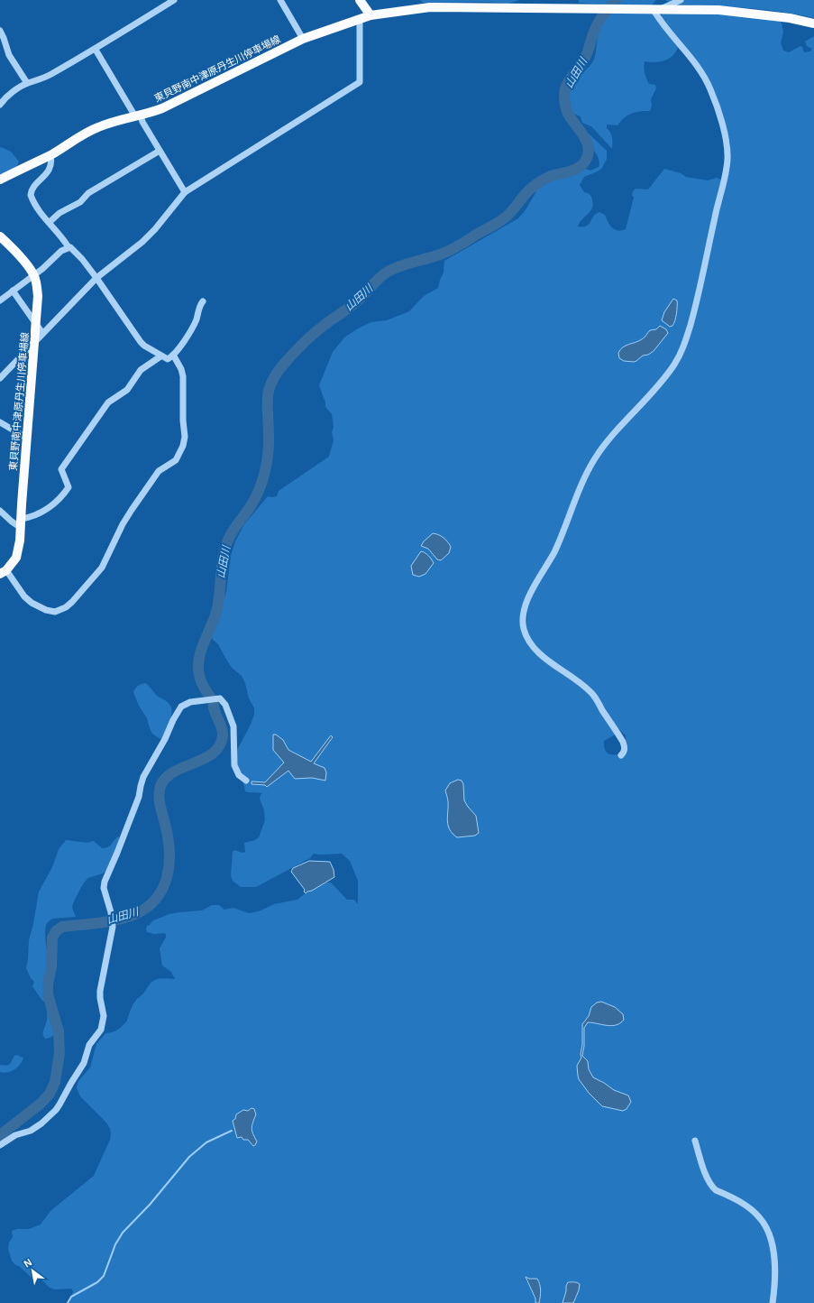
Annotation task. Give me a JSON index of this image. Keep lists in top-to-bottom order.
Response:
{
  "streets": {
    "main road": ["東貝野南中津原丹生川停車場線"]
  },
  "water": ["山田川"],
  "north": "top left"
}
